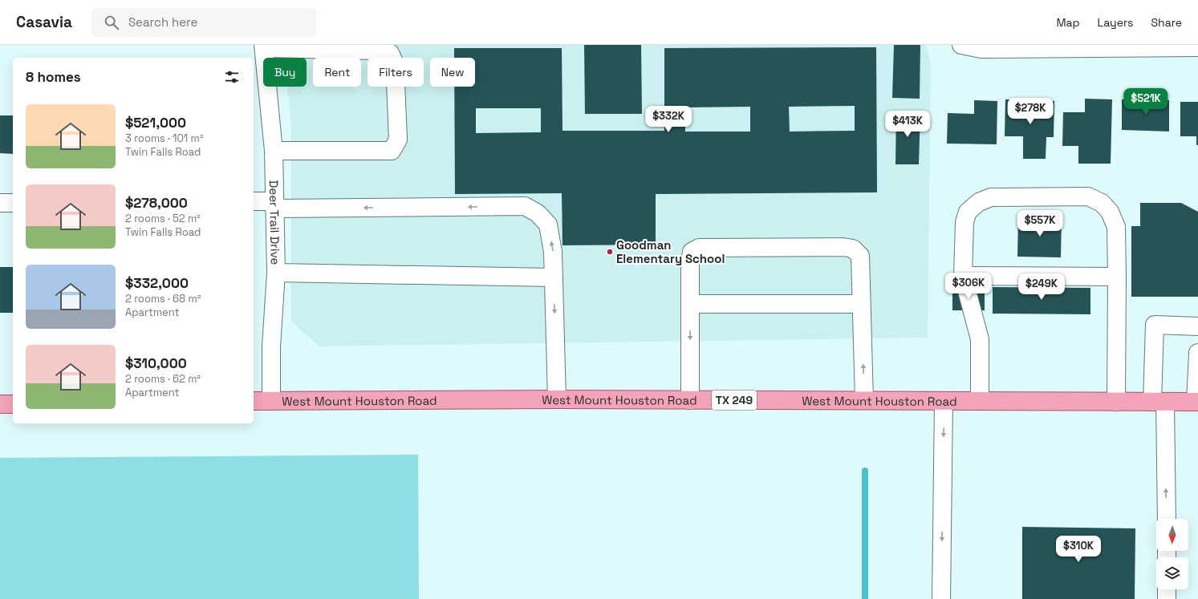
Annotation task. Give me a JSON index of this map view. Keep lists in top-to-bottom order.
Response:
{
  "streets": {
    "main road": ["West Mount Houston Road", "TX 249"],
    "street": ["Deer Trail Drive"]
  },
  "crossings": [
    ["Deer Trail Drive", "West Mount Houston Road"]
  ],
  "places": ["Goodman Elementary School"],
  "north": "bottom",
  "page": {
    "header": "Casavia",
    "search": "Search here",
    "nav": ["Map", "Layers", "Share"],
    "chip": [
      "Buy",
      "Rent",
      "Filters",
      "New"
    ],
    "heading": "8 homes",
    "price": [
      "$521K",
      "$278K",
      "$332K",
      "$413K",
      "$557K",
      "$306K",
      "$249K",
      "$310K"
    ],
    "list": [
      {
        "name": "$521,000",
        "note": "3 rooms · 101 m² · Twin Falls Road"
      },
      {
        "name": "$278,000",
        "note": "2 rooms · 52 m² · Twin Falls Road"
      },
      {
        "name": "$332,000",
        "note": "2 rooms · 68 m² · Apartment"
      },
      {
        "name": "$310,000",
        "note": "2 rooms · 62 m² · Apartment"
      }
    ]
  }
}
